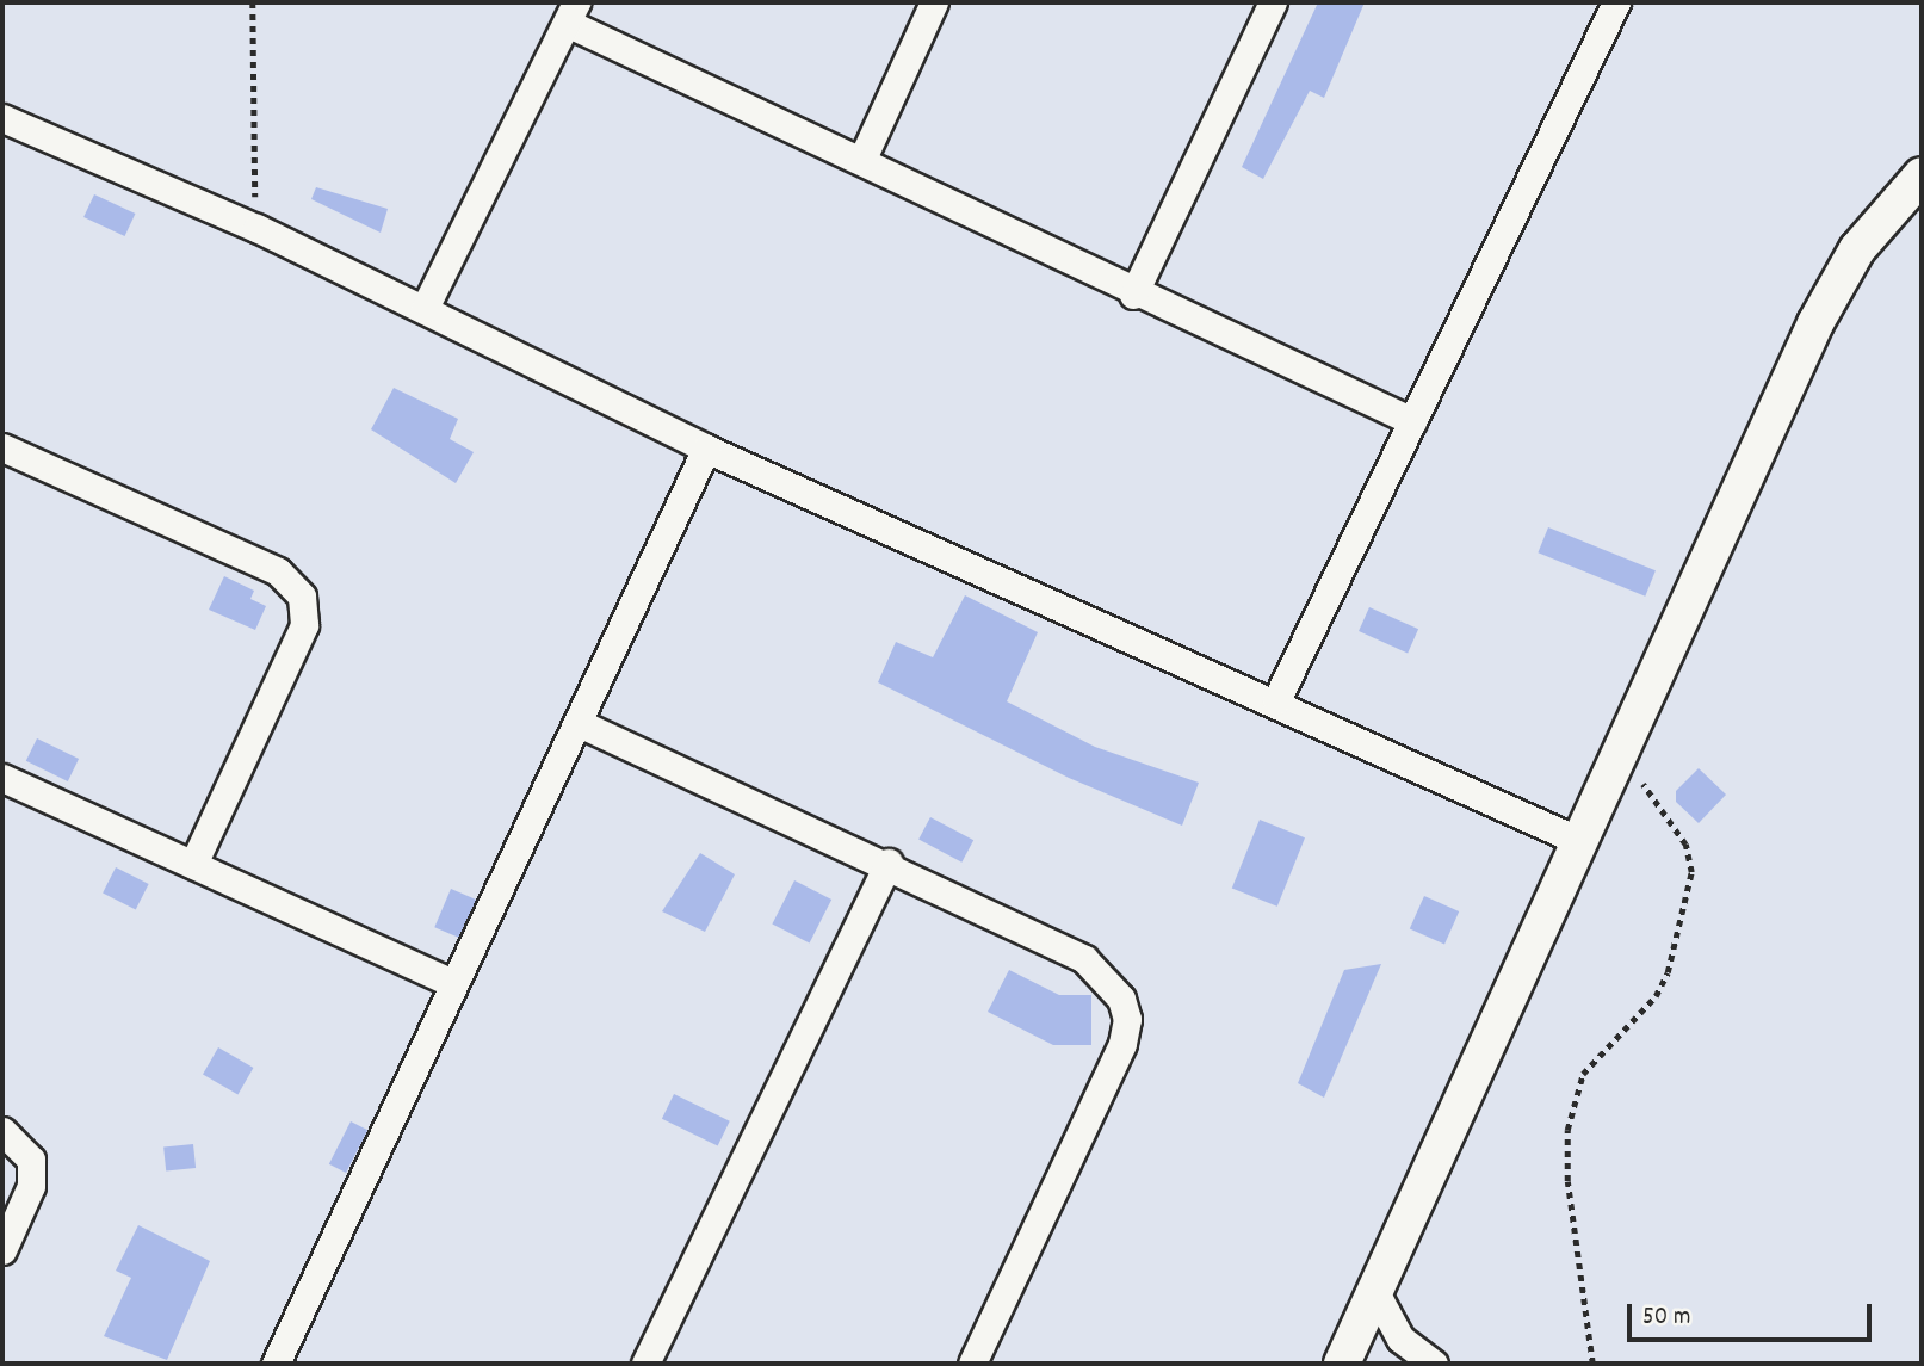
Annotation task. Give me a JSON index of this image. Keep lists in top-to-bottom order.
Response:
{
  "scale_bar": "50 m"
}
